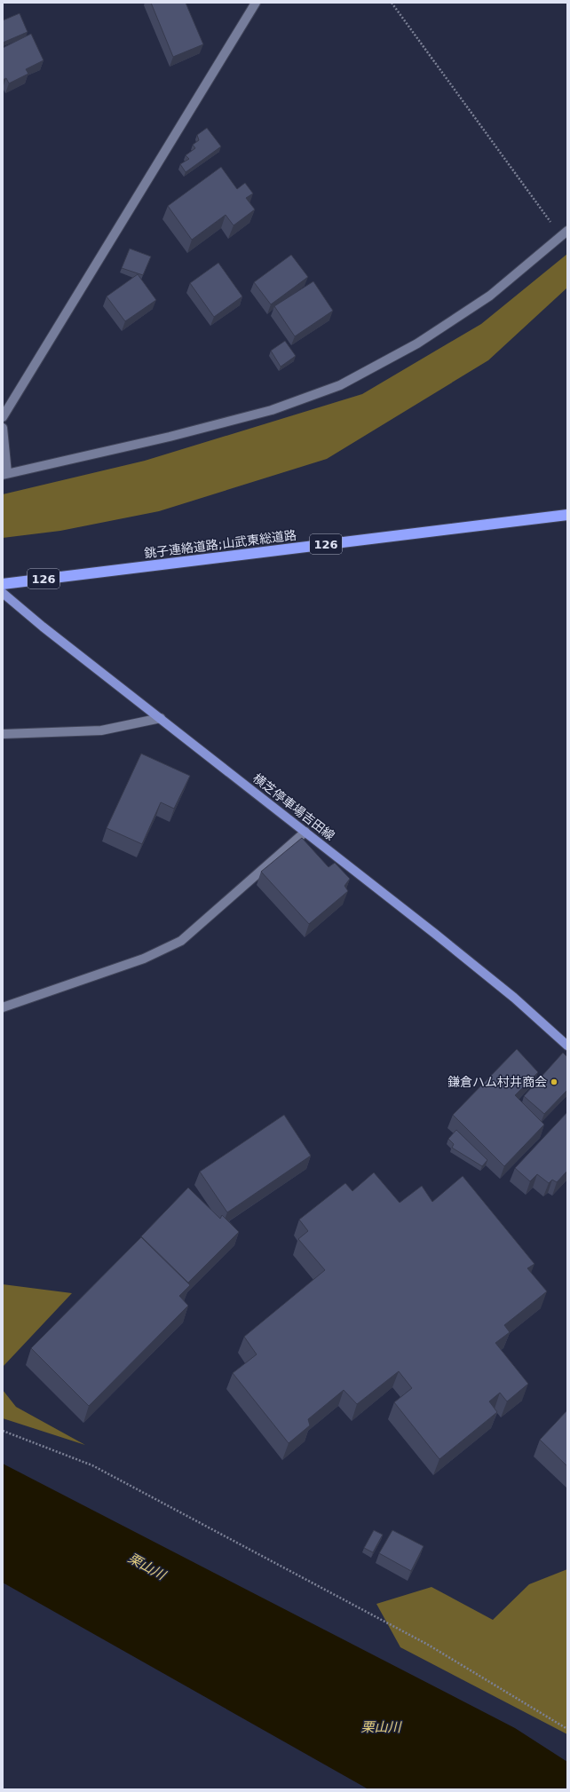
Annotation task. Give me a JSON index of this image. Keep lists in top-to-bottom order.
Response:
{
  "streets": {
    "highway": ["銚子連絡道路;山武東総道路", "126"],
    "main road": ["横芝停車場吉田線"]
  },
  "water": ["栗山川"],
  "places": ["鎌倉ハム村井商会"]
}
